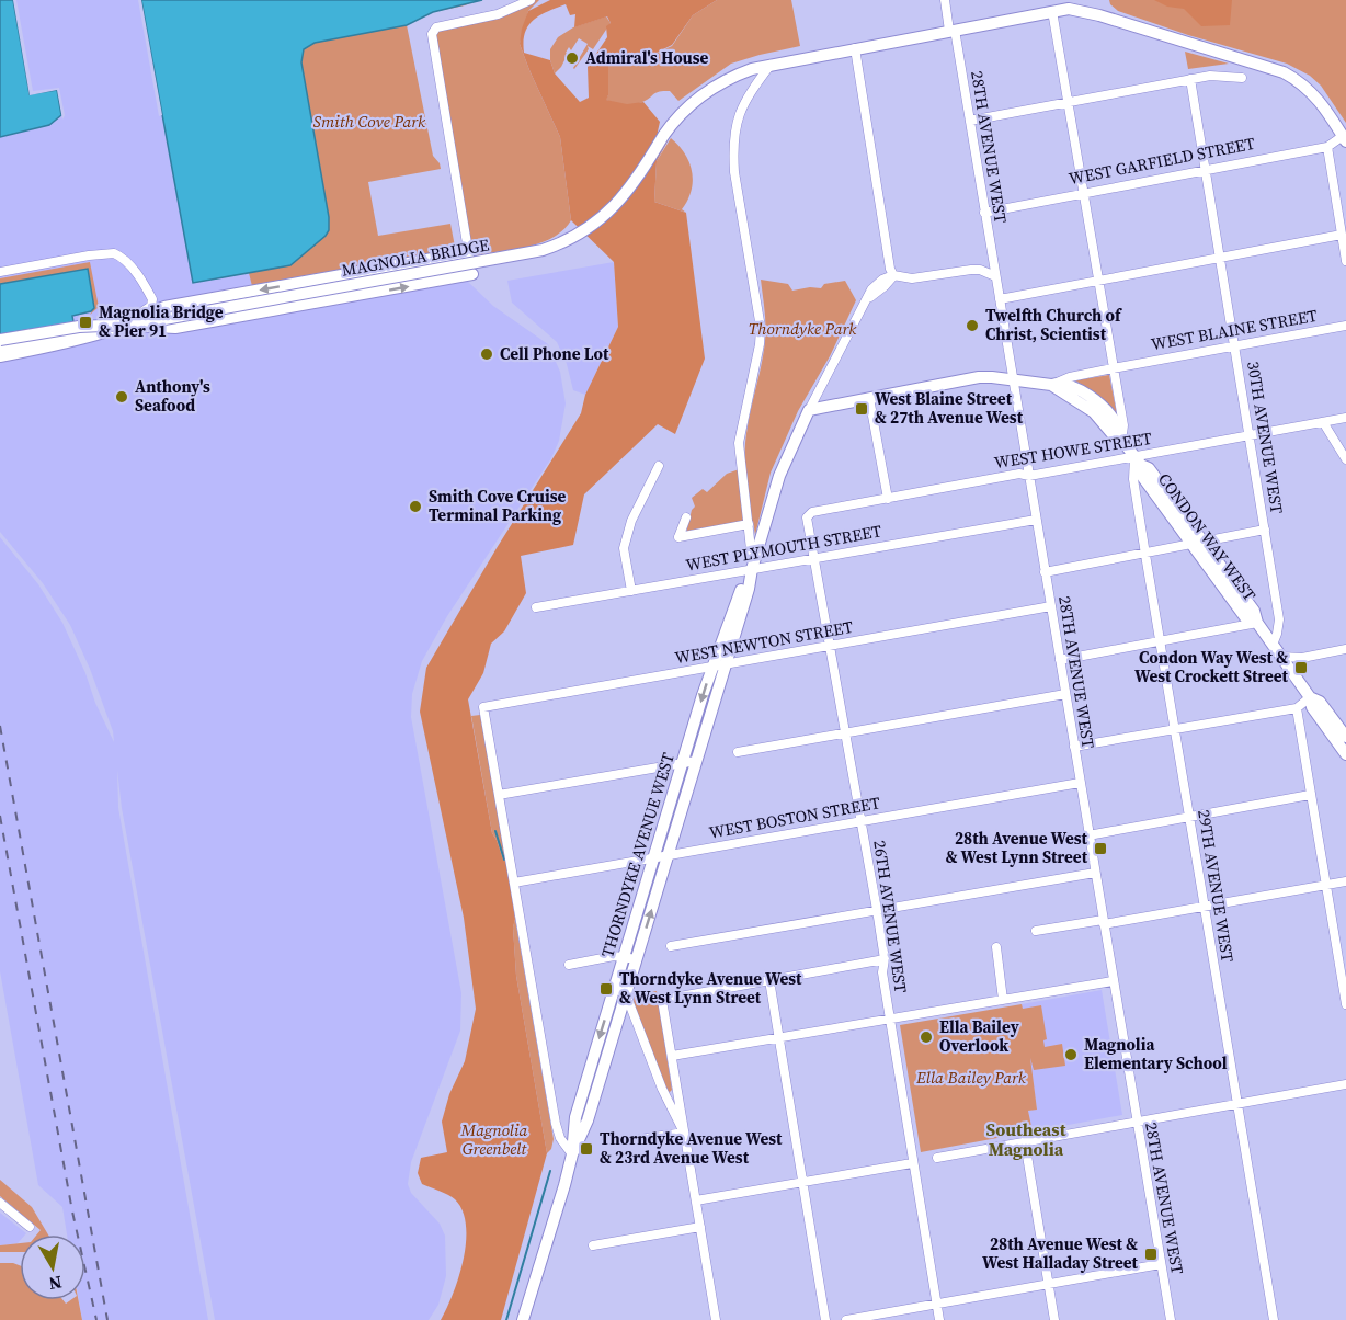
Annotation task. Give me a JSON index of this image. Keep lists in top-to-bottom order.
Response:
{
  "streets": {
    "main road": ["MAGNOLIA BRIDGE", "CONDON WAY WEST", "THORNDYKE AVENUE WEST"],
    "street": [
      "28TH AVENUE WEST",
      "WEST GARFIELD STREET",
      "WEST BLAINE STREET",
      "30TH AVENUE WEST",
      "WEST HOWE STREET",
      "WEST PLYMOUTH STREET",
      "WEST NEWTON STREET",
      "WEST BOSTON STREET",
      "29TH AVENUE WEST",
      "26TH AVENUE WEST"
    ]
  },
  "crossings": [
    ["28TH AVENUE WEST", "WEST GARFIELD STREET"],
    ["28TH AVENUE WEST", "WEST HOWE STREET"],
    ["28TH AVENUE WEST", "CONDON WAY WEST"],
    ["28TH AVENUE WEST", "WEST PLYMOUTH STREET"],
    ["28TH AVENUE WEST", "WEST NEWTON STREET"],
    ["28TH AVENUE WEST", "WEST BOSTON STREET"],
    ["WEST GARFIELD STREET", "30TH AVENUE WEST"],
    ["WEST BLAINE STREET", "30TH AVENUE WEST"],
    ["WEST BLAINE STREET", "CONDON WAY WEST"],
    ["30TH AVENUE WEST", "WEST HOWE STREET"],
    ["30TH AVENUE WEST", "CONDON WAY WEST"],
    ["WEST HOWE STREET", "CONDON WAY WEST"],
    ["WEST HOWE STREET", "29TH AVENUE WEST"],
    ["WEST HOWE STREET", "26TH AVENUE WEST"],
    ["CONDON WAY WEST", "29TH AVENUE WEST"],
    ["WEST PLYMOUTH STREET", "THORNDYKE AVENUE WEST"],
    ["WEST PLYMOUTH STREET", "26TH AVENUE WEST"],
    ["WEST NEWTON STREET", "THORNDYKE AVENUE WEST"],
    ["WEST NEWTON STREET", "26TH AVENUE WEST"],
    ["WEST BOSTON STREET", "THORNDYKE AVENUE WEST"],
    ["WEST BOSTON STREET", "26TH AVENUE WEST"]
  ],
  "districts": ["Southeast Magnolia"],
  "parks": [
    "Smith Cove Park",
    "Thorndyke Park",
    "Ella Bailey Park",
    "Magnolia Greenbelt"
  ],
  "places": {
    "other": [
      "Admiral's House",
      "Twelfth Church of Christ, Scientist",
      "Cell Phone Lot",
      "Anthony's Seafood",
      "Smith Cove Cruise Terminal Parking",
      "Ella Bailey Overlook",
      "Magnolia Elementary School"
    ],
    "transit": [
      "Magnolia Bridge & Pier 91",
      "West Blaine Street & 27th Avenue West",
      "Condon Way West & West Crockett Street",
      "28th Avenue West & West Lynn Street",
      "Thorndyke Avenue West & West Lynn Street",
      "Thorndyke Avenue West & 23rd Avenue West",
      "28th Avenue West & West Halladay Street"
    ]
  },
  "north": "bottom"
}
